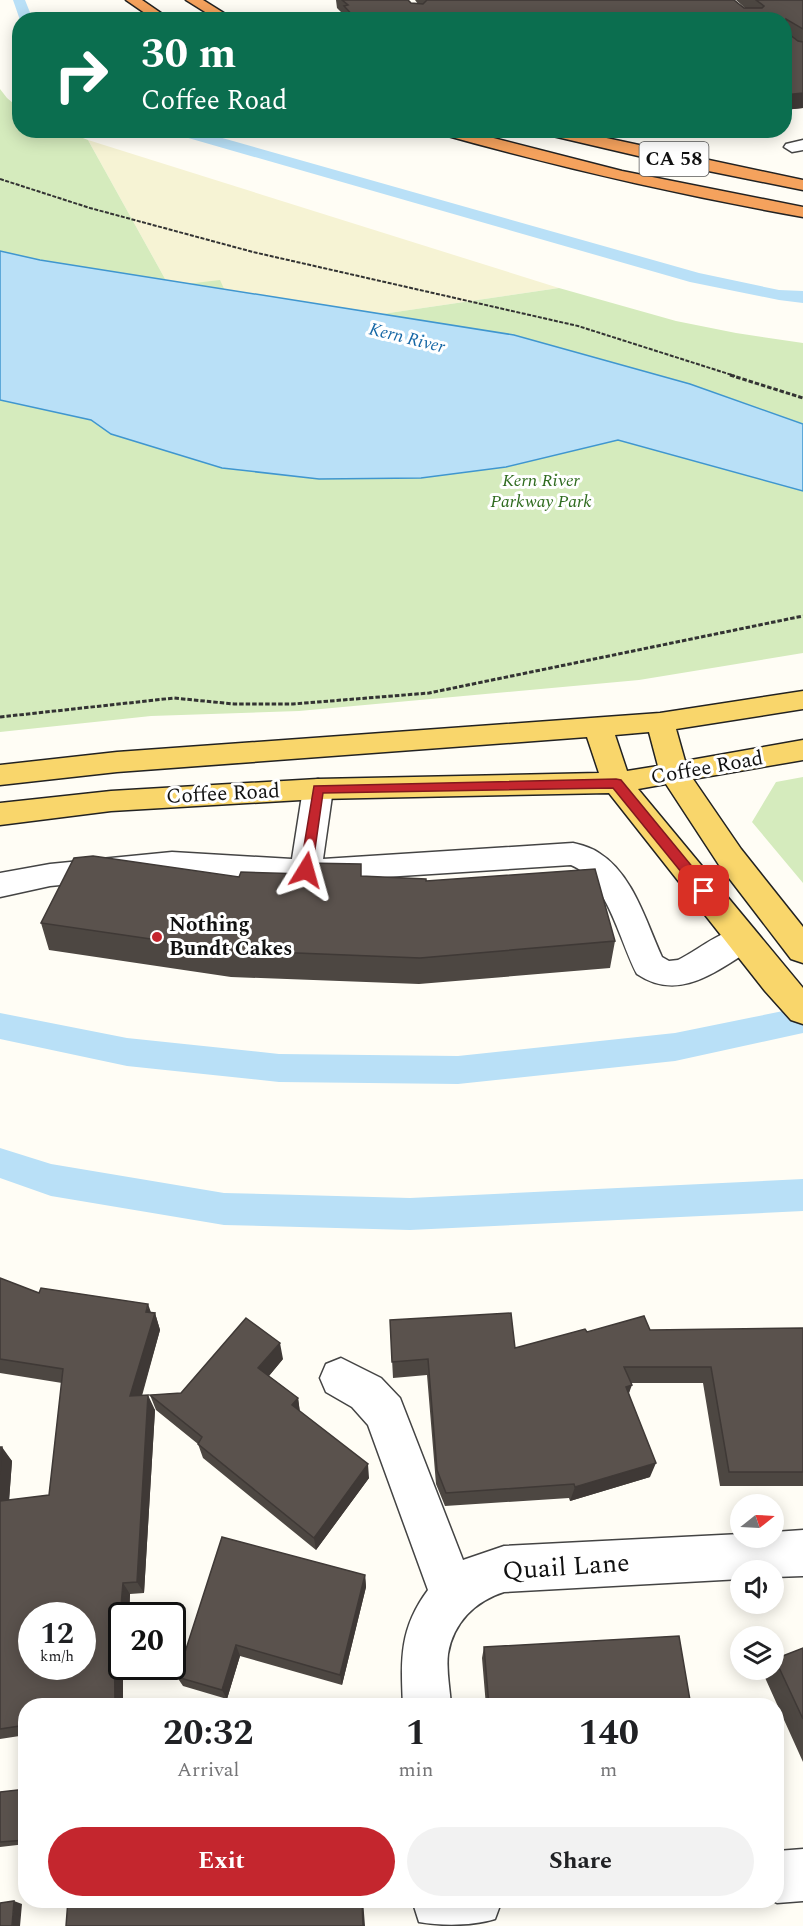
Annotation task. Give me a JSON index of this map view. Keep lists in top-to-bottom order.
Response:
{
  "streets": {
    "highway": ["CA 58"],
    "main road": ["Coffee Road"],
    "street": ["Quail Lane"]
  },
  "water": ["Kern River"],
  "parks": ["Kern River Parkway Park"],
  "places": ["Nothing Bundt Cakes"],
  "north": "right",
  "page": {
    "turn": ["30 m", "Coffee Road"],
    "speed": "12 km/h",
    "limit": "20",
    "eta": [
      "20:32",
      "Arrival",
      "1",
      "min",
      "140",
      "m"
    ],
    "buttons": ["Exit", "Share"]
  }
}
